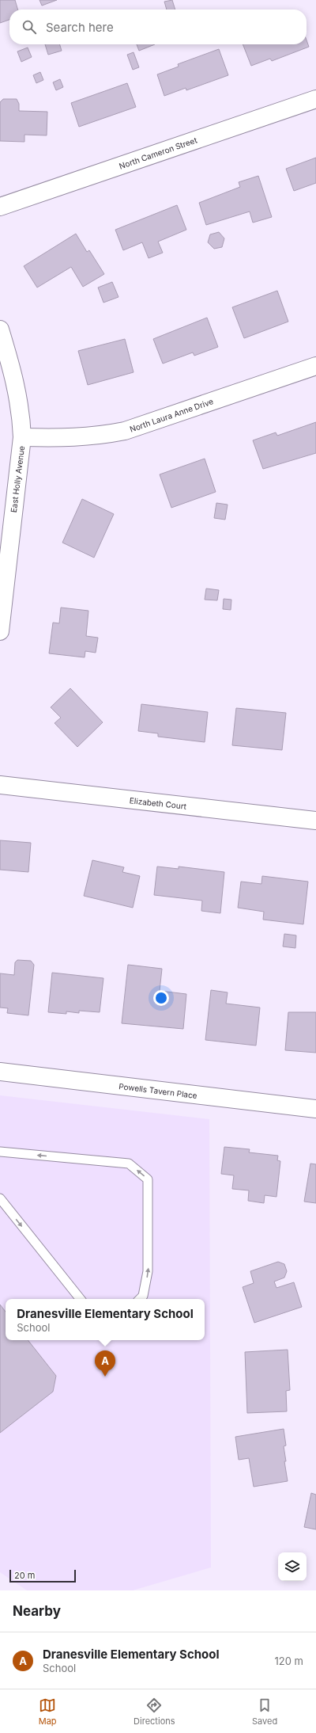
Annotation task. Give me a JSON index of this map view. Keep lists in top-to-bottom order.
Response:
{
  "streets": {
    "street": [
      "North Cameron Street",
      "North Laura Anne Drive",
      "East Holly Avenue",
      "Elizabeth Court",
      "Powells Tavern Place"
    ]
  },
  "crossings": [
    ["North Laura Anne Drive", "East Holly Avenue"]
  ],
  "scale_bar": "20 m",
  "page": {
    "search": "Search here",
    "popup": ["Dranesville Elementary School", "School"],
    "pins": "A",
    "scale": "20 m",
    "heading": "Nearby",
    "list": [
      {
        "mark": "A",
        "name": "Dranesville Elementary School",
        "note": "School",
        "value": "120 m"
      }
    ],
    "nav": ["Map", "Directions", "Saved"]
  }
}
